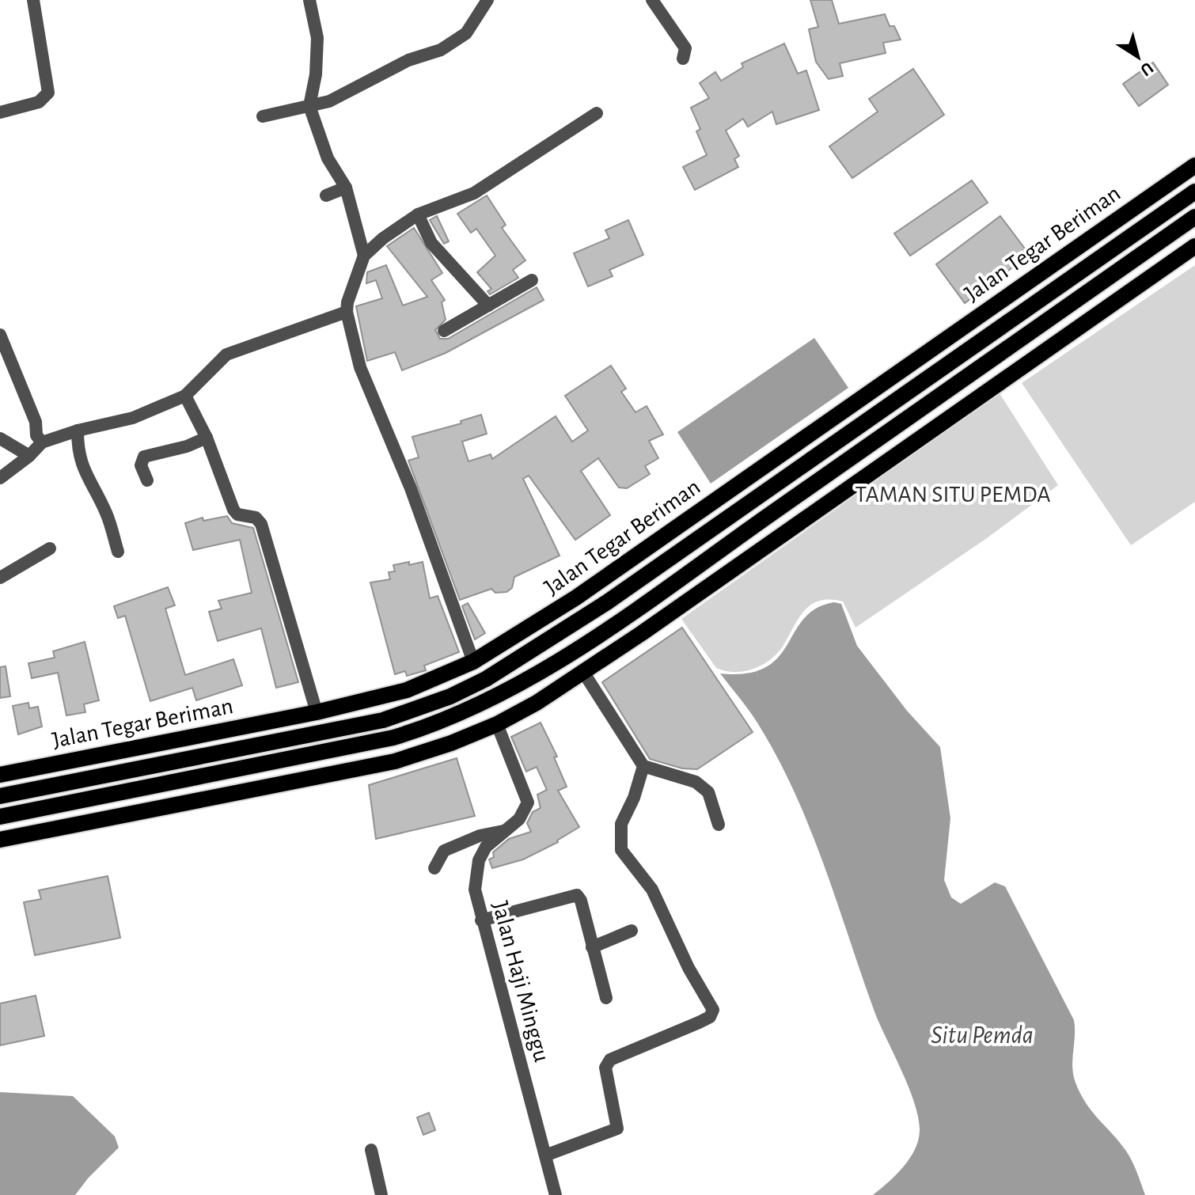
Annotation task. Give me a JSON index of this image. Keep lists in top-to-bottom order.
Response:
{
  "streets": {
    "main road": ["Jalan Tegar Beriman"],
    "street": ["Jalan Haji Minggu"]
  },
  "water": ["Situ Pemda"],
  "parks": ["TAMAN SITU PEMDA"],
  "north": "bottom right"
}
